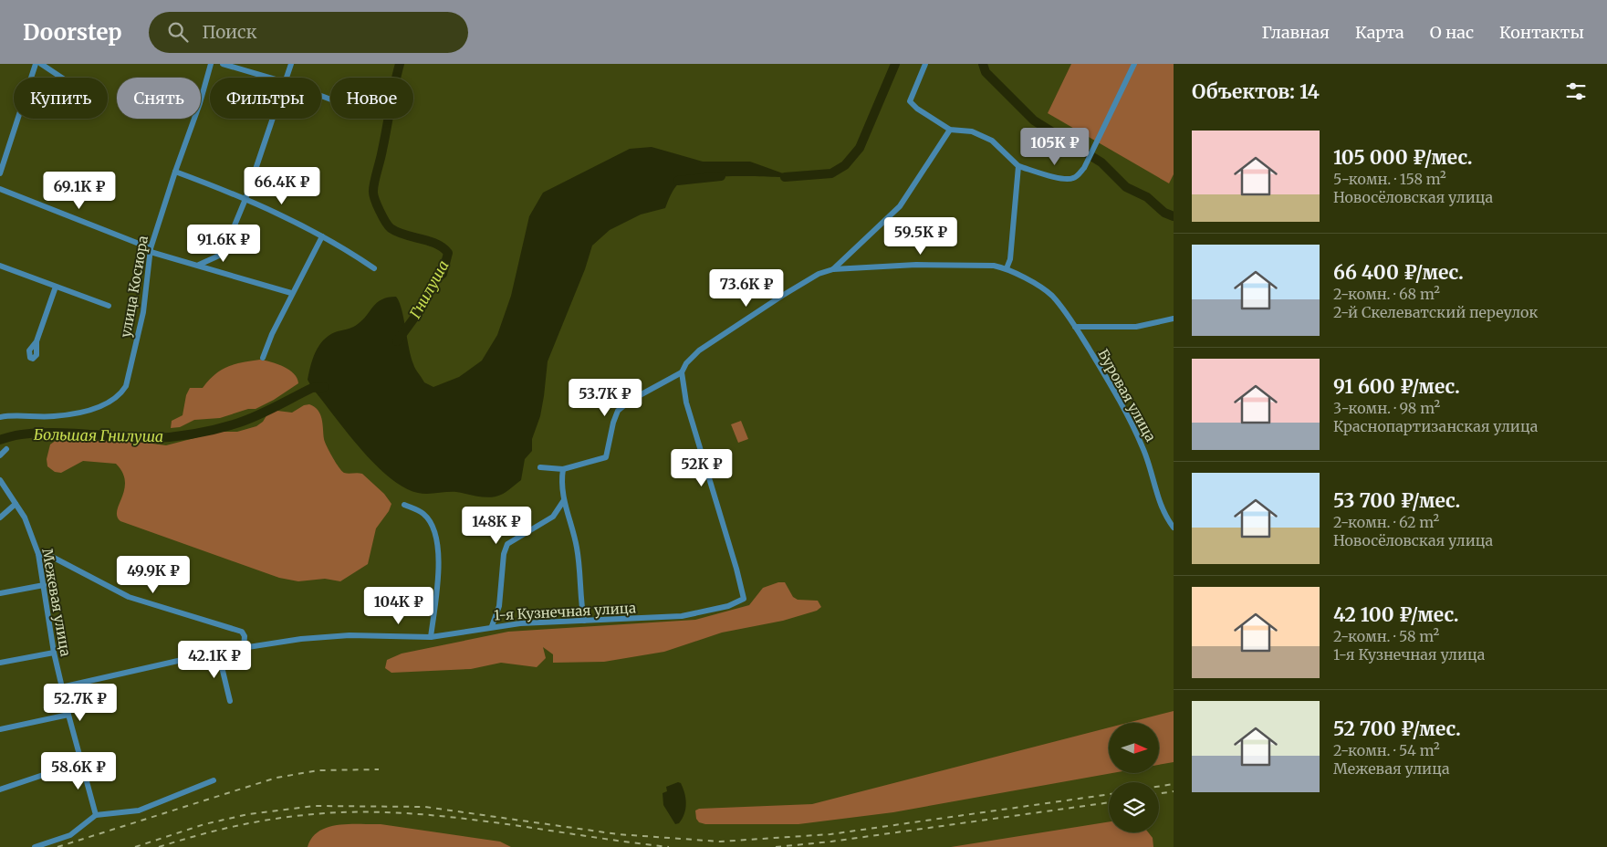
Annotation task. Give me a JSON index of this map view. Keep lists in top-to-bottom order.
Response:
{
  "streets": {
    "street": [
      "улица Косиора",
      "Буровая улица",
      "Межевая улица",
      "1-я Кузнечная улица"
    ]
  },
  "crossings": [
    ["Межевая улица", "1-я Кузнечная улица"]
  ],
  "water": ["Гнилуша", "Большая Гнилуша"],
  "north": "right",
  "page": {
    "header": "Doorstep",
    "search": "Поиск",
    "nav": [
      "Главная",
      "Карта",
      "О нас",
      "Контакты"
    ],
    "heading": "Объектов: 14",
    "chip": [
      "Купить",
      "Снять",
      "Фильтры",
      "Новое"
    ],
    "list": [
      {
        "name": "105 000 ₽/мес.",
        "note": "5-комн. · 158 m² · Новосёловская улица"
      },
      {
        "name": "66 400 ₽/мес.",
        "note": "2-комн. · 68 m² · 2-й Скелеватский переулок"
      },
      {
        "name": "91 600 ₽/мес.",
        "note": "3-комн. · 98 m² · Краснопартизанская улица"
      },
      {
        "name": "53 700 ₽/мес.",
        "note": "2-комн. · 62 m² · Новосёловская улица"
      },
      {
        "name": "42 100 ₽/мес.",
        "note": "2-комн. · 58 m² · 1-я Кузнечная улица"
      },
      {
        "name": "52 700 ₽/мес.",
        "note": "2-комн. · 54 m² · Межевая улица"
      }
    ],
    "price": [
      "105K ₽",
      "66.4K ₽",
      "69.1K ₽",
      "59.5K ₽",
      "91.6K ₽",
      "73.6K ₽",
      "53.7K ₽",
      "52K ₽",
      "148K ₽",
      "49.9K ₽",
      "104K ₽",
      "42.1K ₽",
      "52.7K ₽",
      "58.6K ₽"
    ]
  }
}
